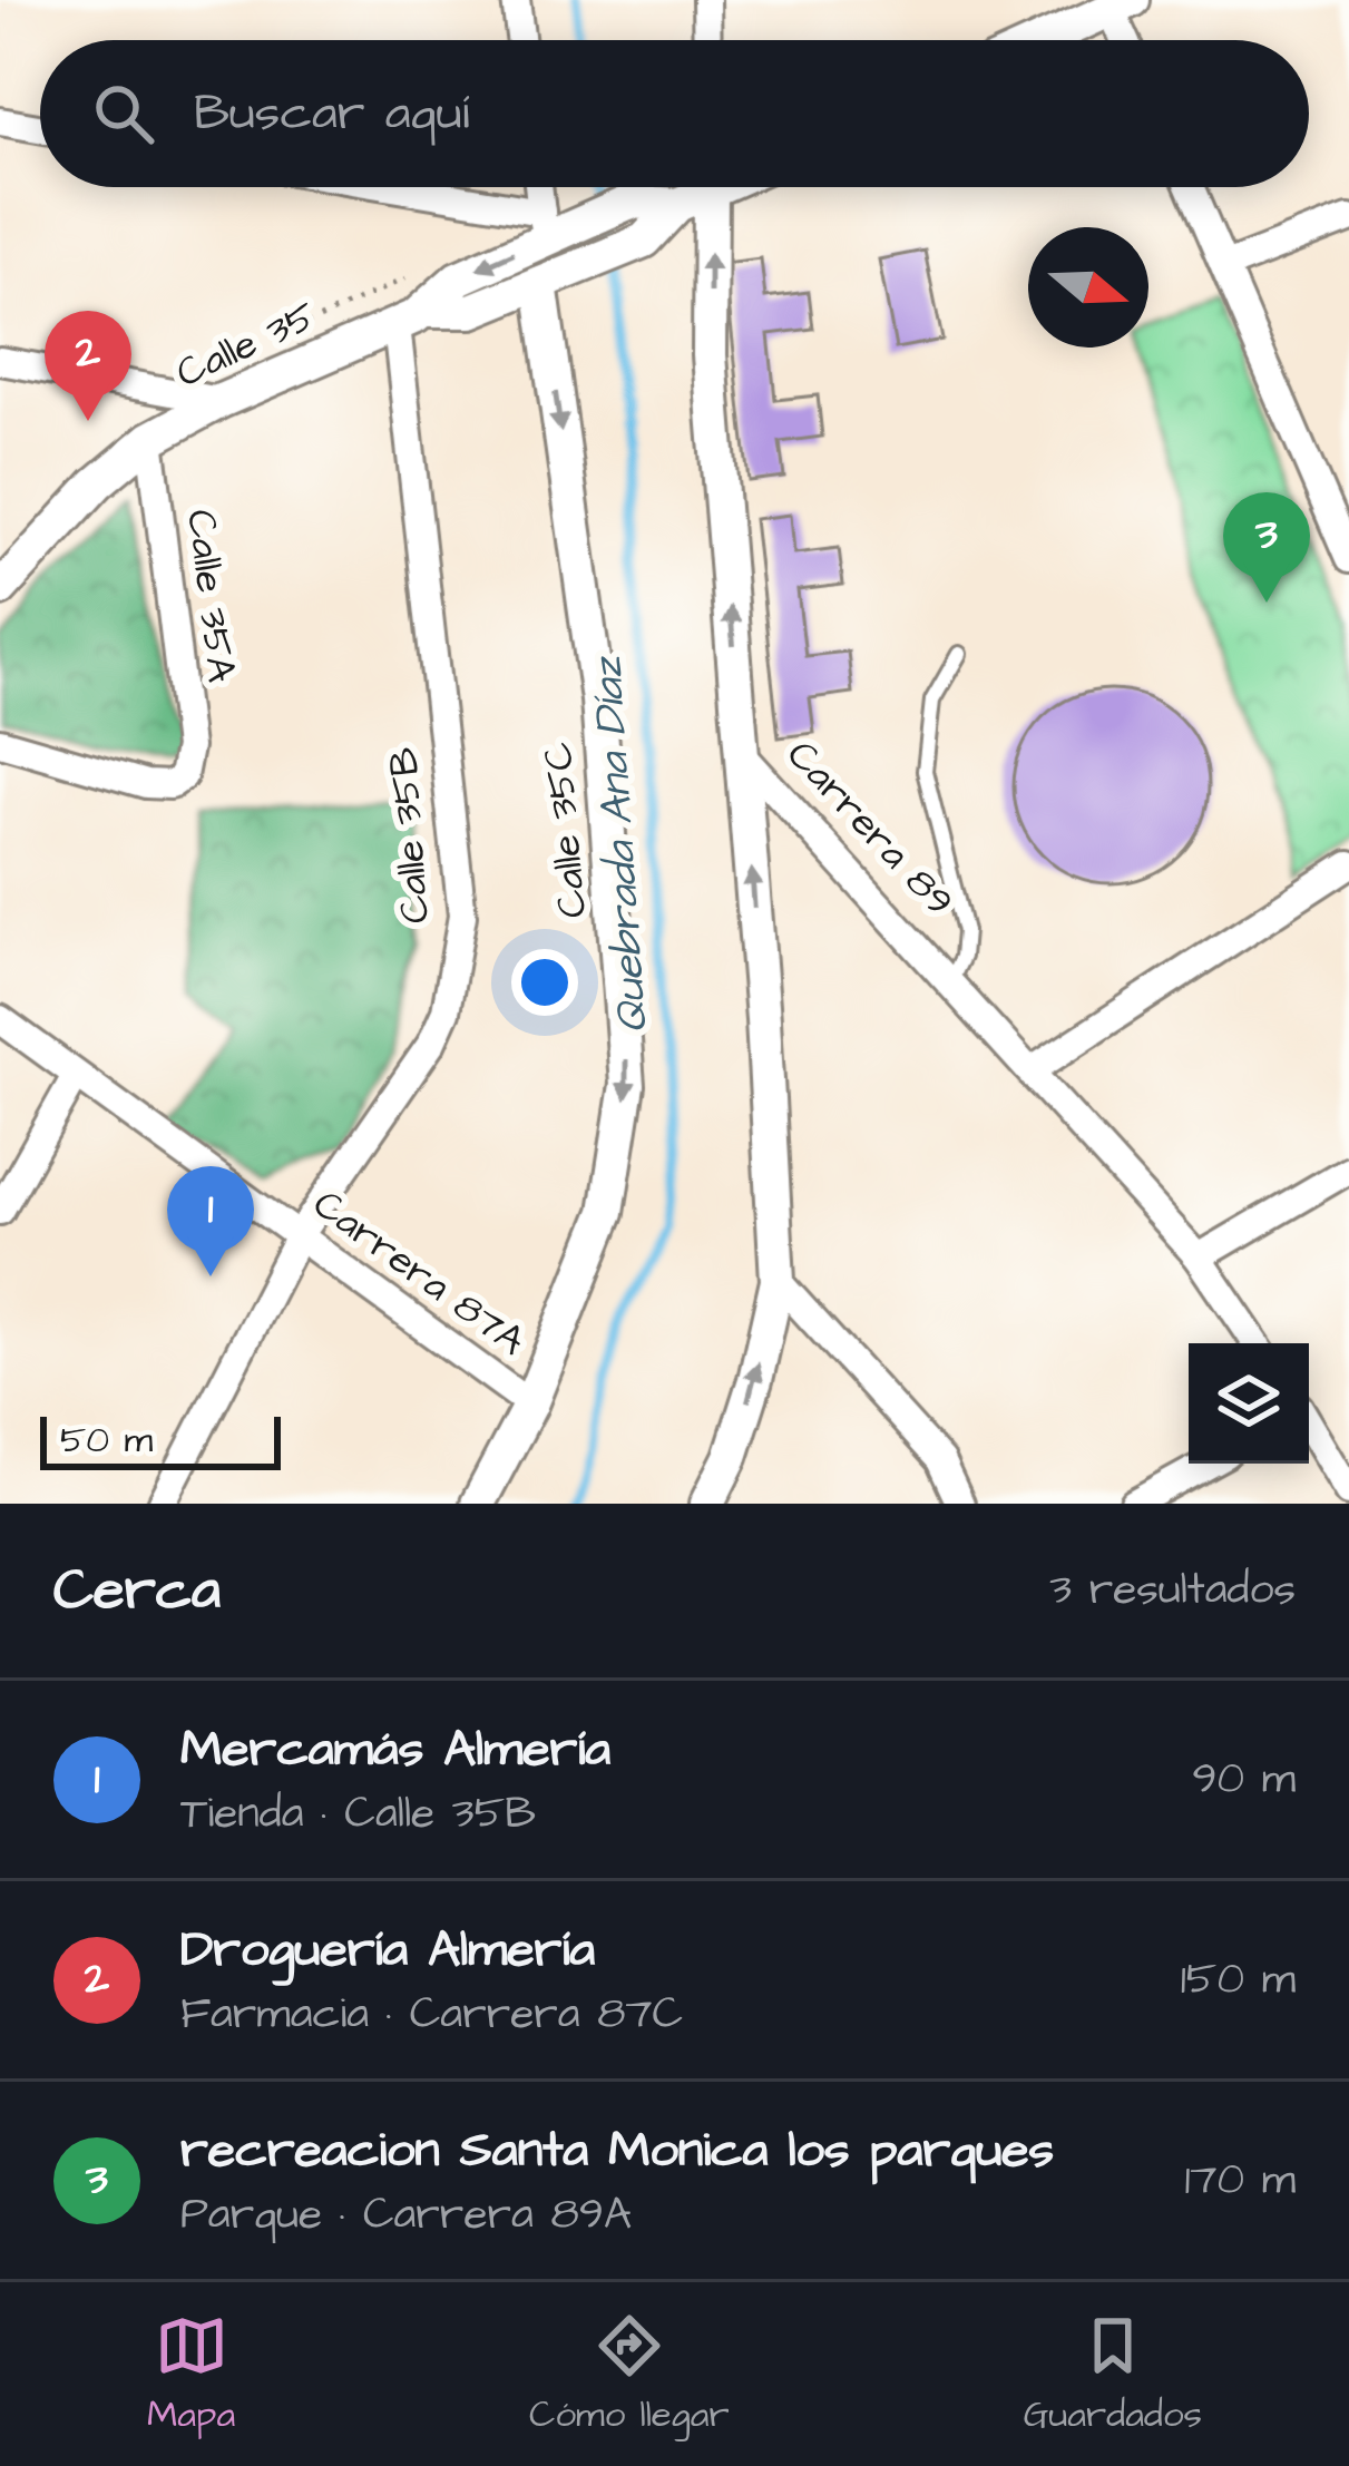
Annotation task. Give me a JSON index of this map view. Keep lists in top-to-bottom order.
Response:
{
  "streets": {
    "street": [
      "Calle 35",
      "Calle 35A",
      "Carrera 89",
      "Calle 35C",
      "Calle 35B",
      "Carrera 87A"
    ]
  },
  "crossings": [
    ["Calle 35", "Calle 35A"],
    ["Calle 35", "Calle 35C"],
    ["Calle 35", "Calle 35B"],
    ["Calle 35C", "Carrera 87A"],
    ["Calle 35B", "Carrera 87A"]
  ],
  "one_way": ["Carrera 89"],
  "water": ["Quebrada Ana Díaz"],
  "scale_bar": "50 m",
  "north": "right",
  "page": {
    "search": "Buscar aquí",
    "pins": ["2", "3", "1"],
    "scale": "50 m",
    "heading": ["Cerca", "3 resultados"],
    "list": [
      {
        "mark": "1",
        "name": "Mercamás Almería",
        "note": "Tienda · Calle 35B",
        "value": "90 m"
      },
      {
        "mark": "2",
        "name": "Droguería Almería",
        "note": "Farmacia · Carrera 87C",
        "value": "150 m"
      },
      {
        "mark": "3",
        "name": "recreacion Santa Monica los parques",
        "note": "Parque · Carrera 89A",
        "value": "170 m"
      }
    ],
    "nav": ["Mapa", "Cómo llegar", "Guardados"]
  }
}
